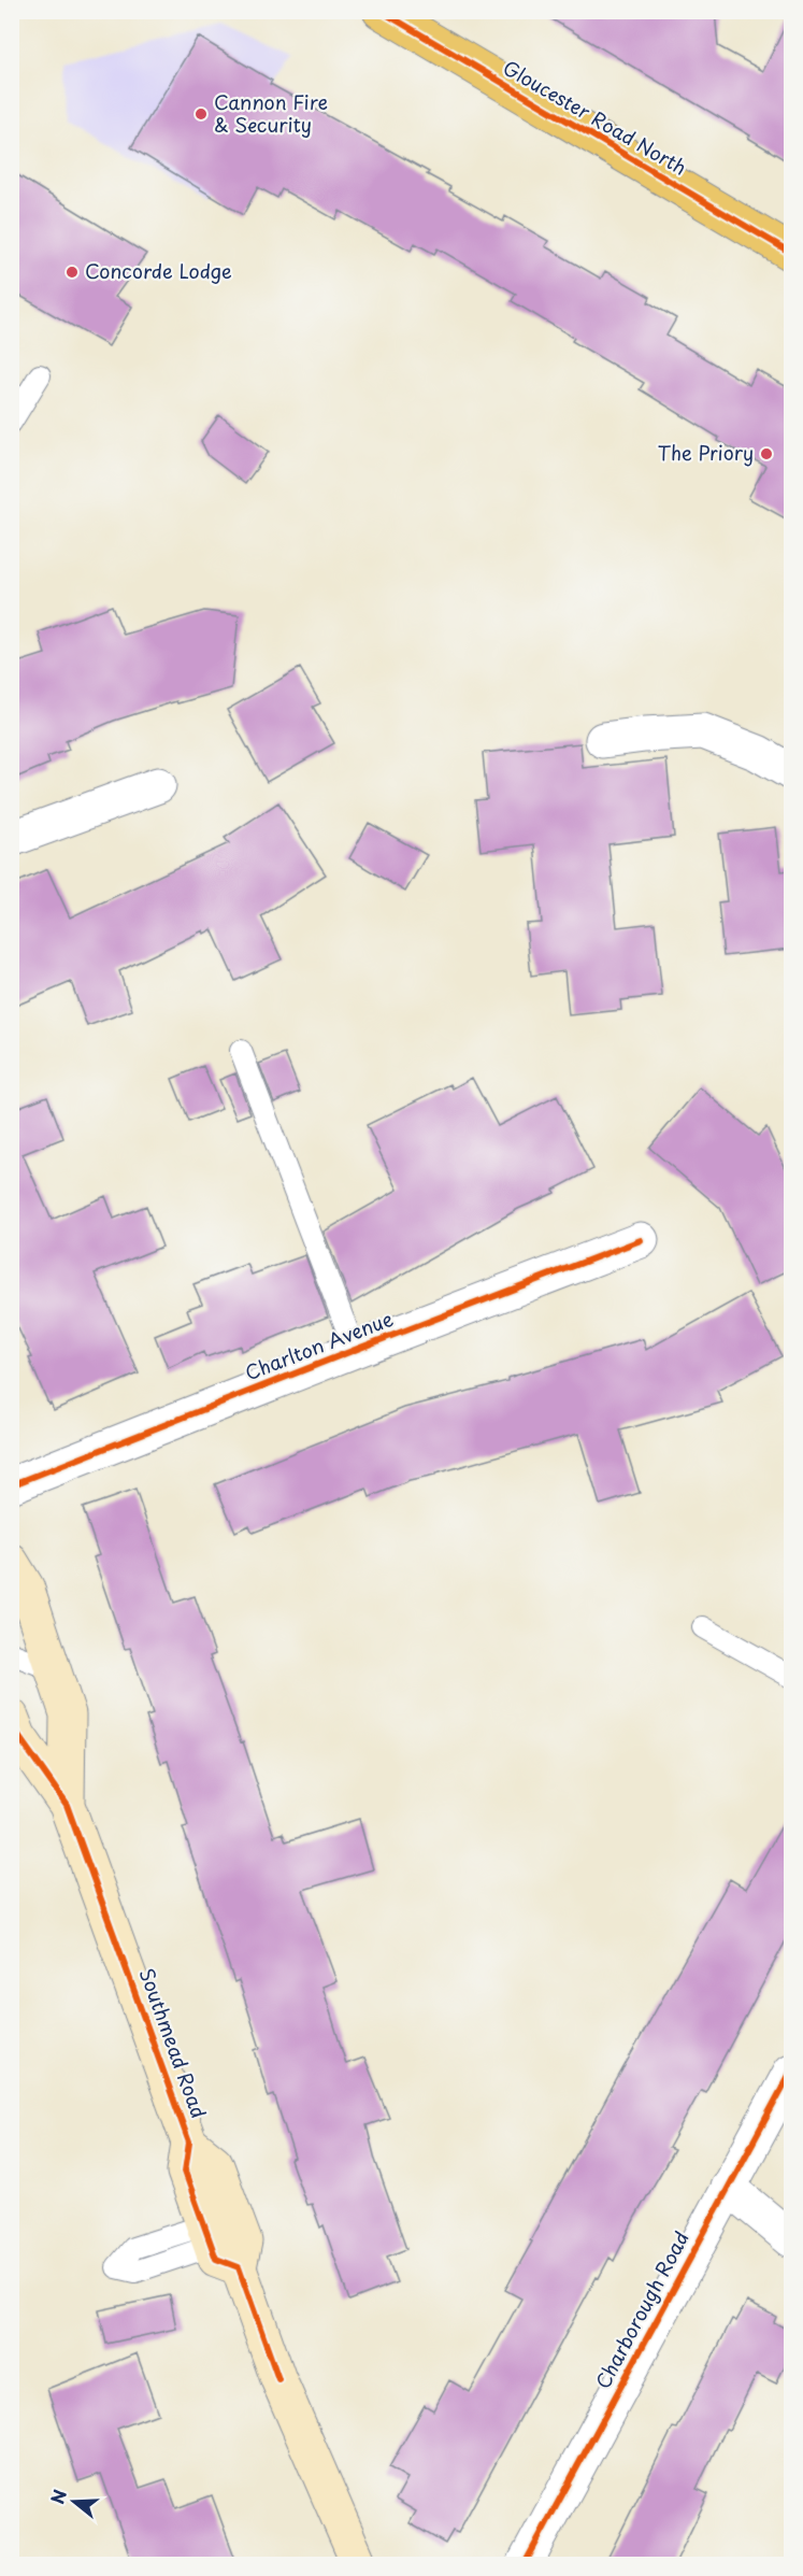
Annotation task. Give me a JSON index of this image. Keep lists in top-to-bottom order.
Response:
{
  "streets": {
    "main road": ["Gloucester Road North", "Southmead Road"],
    "street": ["Charlton Avenue", "Charborough Road"]
  },
  "places": ["Cannon Fire & Security", "Concorde Lodge", "The Priory"],
  "north": "left"
}
